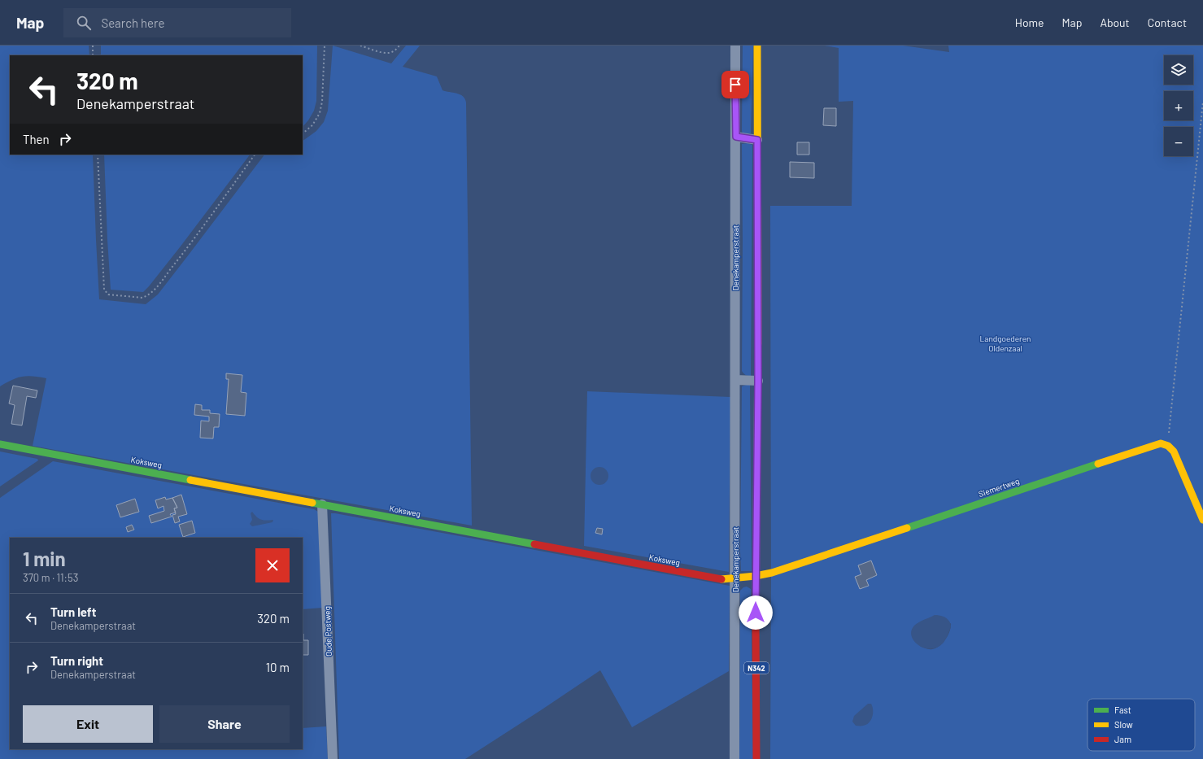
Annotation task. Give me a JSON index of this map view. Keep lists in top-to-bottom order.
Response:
{
  "streets": {
    "street": [
      "Denekamperstraat",
      "Koksweg",
      "Siemertweg",
      "Oude Postweg",
      "N342"
    ]
  },
  "crossings": [
    ["Denekamperstraat", "Koksweg"],
    ["Koksweg", "Siemertweg"],
    ["Koksweg", "Oude Postweg"],
    ["Koksweg", "N342"],
    ["Siemertweg", "N342"]
  ],
  "parks": ["Landgoederen Oldenzaal"],
  "legend": ["Fast", "Slow", "Jam"],
  "page": {
    "header": "Map",
    "search": "Search here",
    "nav": [
      "Home",
      "Map",
      "About",
      "Contact"
    ],
    "map_buttons": ["+", "−"],
    "turn": ["320 m", "Denekamperstraat"],
    "then": "Then",
    "heading": ["1 min", "370 m · 11:53"],
    "list": [
      {
        "name": "Turn left",
        "note": "Denekamperstraat",
        "value": "320 m"
      },
      {
        "name": "Turn right",
        "note": "Denekamperstraat",
        "value": "10 m"
      }
    ],
    "buttons": ["Exit", "Share"]
  }
}
